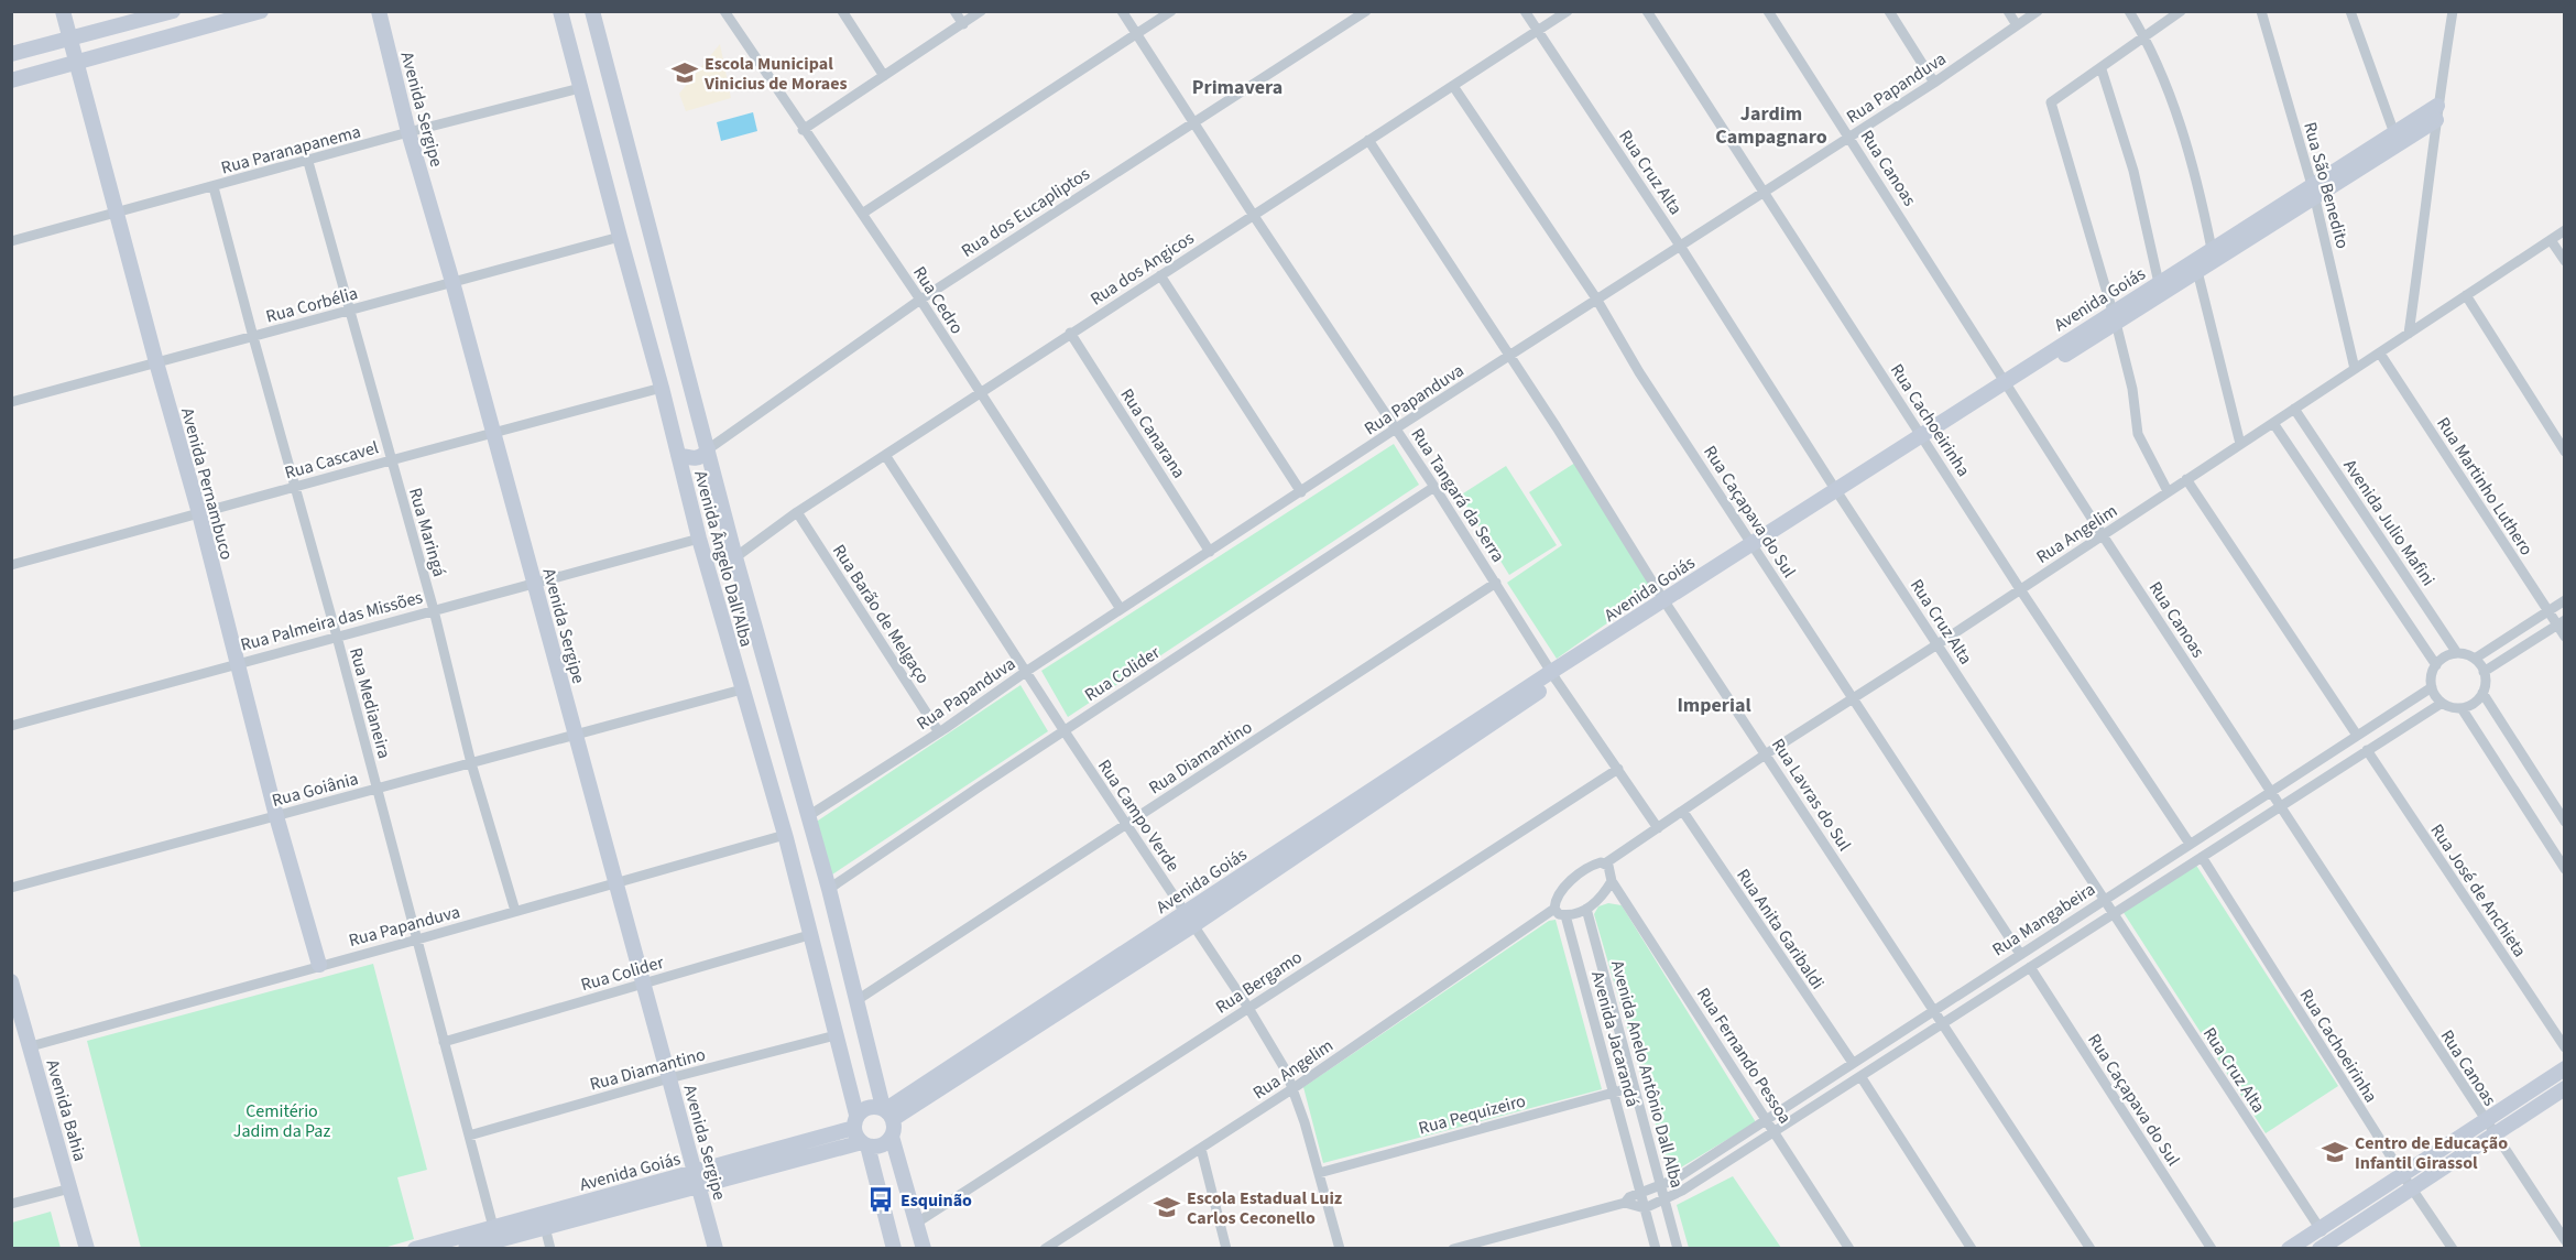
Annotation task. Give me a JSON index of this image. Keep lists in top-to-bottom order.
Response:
{
  "streets": {
    "street": [
      "Rua Papanduva",
      "Avenida Sergipe",
      "Rua Paranapanema",
      "Rua Canoas",
      "Rua Cruz Alta",
      "Rua São Benedito",
      "Rua dos Eucapliptos",
      "Rua dos Angicos",
      "Avenida Goiás",
      "Rua Cedro",
      "Rua Corbélia",
      "Rua Cachoeirinha",
      "Rua Canarana",
      "Rua Cascavel",
      "Avenida Pernambuco",
      "Rua Martinho Luthero",
      "Rua Tangará da Serra",
      "Rua Caçapava do Sul",
      "Avenida Julio Mafini",
      "Rua Maringá",
      "Rua Angelim",
      "Avenida Ângelo Dall'Alba",
      "Rua Barão de Melgaço",
      "Rua Palmeira das Missões",
      "Rua Colider",
      "Rua Medianeira",
      "Rua Diamantino",
      "Rua Goiânia",
      "Rua Lavras do Sul",
      "Rua Campo Verde",
      "Rua José de Anchieta",
      "Rua Mangabeira",
      "Rua Anita Garibaldi",
      "Rua Bergamo",
      "Avenida Jacarandá",
      "Rua Fernando Pessoa",
      "Avenida Anelo Antônio Dall Alba",
      "Avenida Bahia",
      "Rua Pequizeiro"
    ]
  },
  "crossings": [
    ["Rua Papanduva", "Avenida Sergipe"],
    ["Rua Papanduva", "Rua Canoas"],
    ["Rua Papanduva", "Rua Cruz Alta"],
    ["Rua Papanduva", "Rua Cedro"],
    ["Rua Papanduva", "Rua Cachoeirinha"],
    ["Rua Papanduva", "Rua Canarana"],
    ["Rua Papanduva", "Avenida Pernambuco"],
    ["Rua Papanduva", "Rua Tangará da Serra"],
    ["Rua Papanduva", "Rua Caçapava do Sul"],
    ["Rua Papanduva", "Rua Maringá"],
    ["Rua Papanduva", "Avenida Ângelo Dall'Alba"],
    ["Rua Papanduva", "Rua Barão de Melgaço"],
    ["Rua Papanduva", "Rua Medianeira"],
    ["Rua Papanduva", "Rua Lavras do Sul"],
    ["Rua Papanduva", "Rua Campo Verde"],
    ["Rua Papanduva", "Avenida Bahia"],
    ["Avenida Sergipe", "Rua Paranapanema"],
    ["Avenida Sergipe", "Avenida Goiás"],
    ["Avenida Sergipe", "Rua Corbélia"],
    ["Avenida Sergipe", "Rua Cascavel"],
    ["Avenida Sergipe", "Rua Palmeira das Missões"],
    ["Avenida Sergipe", "Rua Colider"],
    ["Avenida Sergipe", "Rua Diamantino"],
    ["Avenida Sergipe", "Rua Goiânia"],
    ["Rua Paranapanema", "Avenida Pernambuco"],
    ["Rua Paranapanema", "Rua Maringá"],
    ["Rua Paranapanema", "Avenida Ângelo Dall'Alba"],
    ["Rua Paranapanema", "Rua Medianeira"],
    ["Rua Canoas", "Avenida Goiás"],
    ["Rua Canoas", "Rua Angelim"],
    ["Rua Canoas", "Rua Mangabeira"],
    ["Rua Cruz Alta", "Rua dos Angicos"],
    ["Rua Cruz Alta", "Avenida Goiás"],
    ["Rua Cruz Alta", "Rua Angelim"],
    ["Rua Cruz Alta", "Rua Mangabeira"],
    ["Rua São Benedito", "Avenida Goiás"],
    ["Rua São Benedito", "Rua Angelim"],
    ["Rua dos Eucapliptos", "Rua Cedro"],
    ["Rua dos Eucapliptos", "Rua Tangará da Serra"],
    ["Rua dos Eucapliptos", "Avenida Ângelo Dall'Alba"],
    ["Rua dos Angicos", "Rua Cedro"],
    ["Rua dos Angicos", "Rua Canarana"],
    ["Rua dos Angicos", "Rua Tangará da Serra"],
    ["Rua dos Angicos", "Rua Caçapava do Sul"],
    ["Rua dos Angicos", "Avenida Ângelo Dall'Alba"],
    ["Rua dos Angicos", "Rua Barão de Melgaço"],
    ["Rua dos Angicos", "Rua Lavras do Sul"],
    ["Rua dos Angicos", "Rua Campo Verde"],
    ["Avenida Goiás", "Rua Cachoeirinha"],
    ["Avenida Goiás", "Rua Tangará da Serra"],
    ["Avenida Goiás", "Rua Caçapava do Sul"],
    ["Avenida Goiás", "Avenida Ângelo Dall'Alba"],
    ["Avenida Goiás", "Rua Medianeira"],
    ["Avenida Goiás", "Rua Lavras do Sul"],
    ["Avenida Goiás", "Rua Campo Verde"],
    ["Rua Corbélia", "Avenida Pernambuco"],
    ["Rua Corbélia", "Rua Maringá"],
    ["Rua Corbélia", "Avenida Ângelo Dall'Alba"],
    ["Rua Corbélia", "Rua Medianeira"],
    ["Rua Cachoeirinha", "Rua Angelim"],
    ["Rua Cachoeirinha", "Rua Mangabeira"],
    ["Rua Cascavel", "Avenida Pernambuco"],
    ["Rua Cascavel", "Rua Maringá"],
    ["Rua Cascavel", "Avenida Ângelo Dall'Alba"],
    ["Rua Cascavel", "Rua Medianeira"],
    ["Avenida Pernambuco", "Rua Palmeira das Missões"],
    ["Avenida Pernambuco", "Rua Goiânia"],
    ["Rua Martinho Luthero", "Rua Angelim"],
    ["Rua Tangará da Serra", "Rua Angelim"],
    ["Rua Tangará da Serra", "Rua Colider"],
    ["Rua Tangará da Serra", "Rua Diamantino"],
    ["Rua Tangará da Serra", "Rua Bergamo"],
    ["Rua Caçapava do Sul", "Rua Angelim"],
    ["Rua Caçapava do Sul", "Rua Mangabeira"],
    ["Avenida Julio Mafini", "Rua Angelim"],
    ["Avenida Julio Mafini", "Rua Mangabeira"],
    ["Rua Maringá", "Rua Palmeira das Missões"],
    ["Rua Maringá", "Rua Goiânia"],
    ["Rua Angelim", "Rua Lavras do Sul"],
    ["Rua Angelim", "Rua Campo Verde"],
    ["Rua Angelim", "Rua Anita Garibaldi"],
    ["Rua Angelim", "Rua Fernando Pessoa"],
    ["Avenida Ângelo Dall'Alba", "Rua Palmeira das Missões"],
    ["Avenida Ângelo Dall'Alba", "Rua Colider"],
    ["Avenida Ângelo Dall'Alba", "Rua Diamantino"],
    ["Avenida Ângelo Dall'Alba", "Rua Goiânia"],
    ["Rua Palmeira das Missões", "Rua Medianeira"],
    ["Rua Colider", "Rua Medianeira"],
    ["Rua Colider", "Rua Campo Verde"],
    ["Rua Medianeira", "Rua Diamantino"],
    ["Rua Medianeira", "Rua Goiânia"],
    ["Rua Diamantino", "Rua Campo Verde"],
    ["Rua Lavras do Sul", "Rua Mangabeira"],
    ["Rua Campo Verde", "Rua Bergamo"],
    ["Rua Campo Verde", "Rua Pequizeiro"],
    ["Rua José de Anchieta", "Rua Mangabeira"],
    ["Rua Mangabeira", "Rua Anita Garibaldi"],
    ["Rua Mangabeira", "Avenida Jacarandá"],
    ["Rua Mangabeira", "Rua Fernando Pessoa"],
    ["Rua Mangabeira", "Avenida Anelo Antônio Dall Alba"],
    ["Avenida Jacarandá", "Rua Pequizeiro"],
    ["Avenida Anelo Antônio Dall Alba", "Rua Pequizeiro"]
  ],
  "districts": ["Primavera", "Jardim Campagnaro", "Imperial"],
  "parks": ["Cemitério Jadim da Paz"],
  "places": {
    "school or university": ["Escola Municipal Vinicius de Moraes", "Centro de Educação Infantil Girassol", "Escola Estadual Luiz Carlos Ceconello"],
    "bus stop": ["Esquinão"]
  }
}
